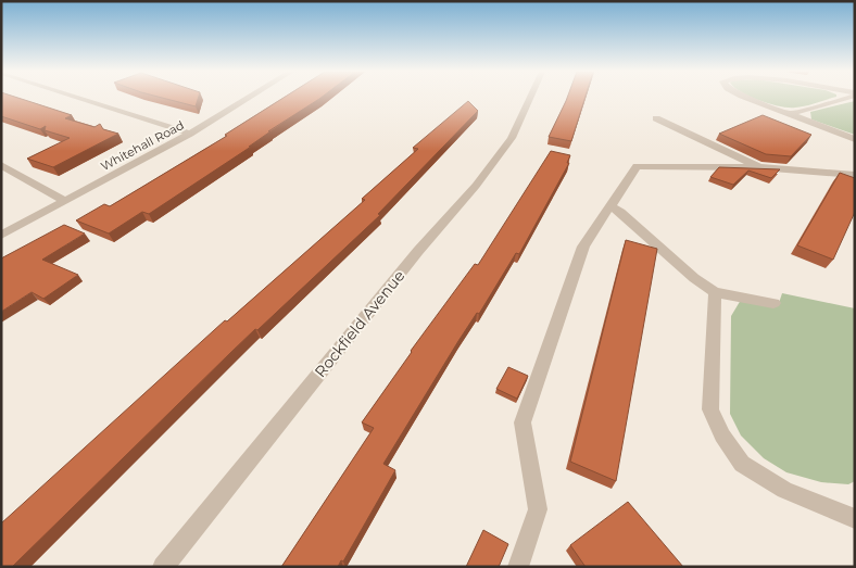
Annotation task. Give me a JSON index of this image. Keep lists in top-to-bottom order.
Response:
{
  "streets": {
    "street": ["Whitehall Road", "Rockfield Avenue"]
  }
}
